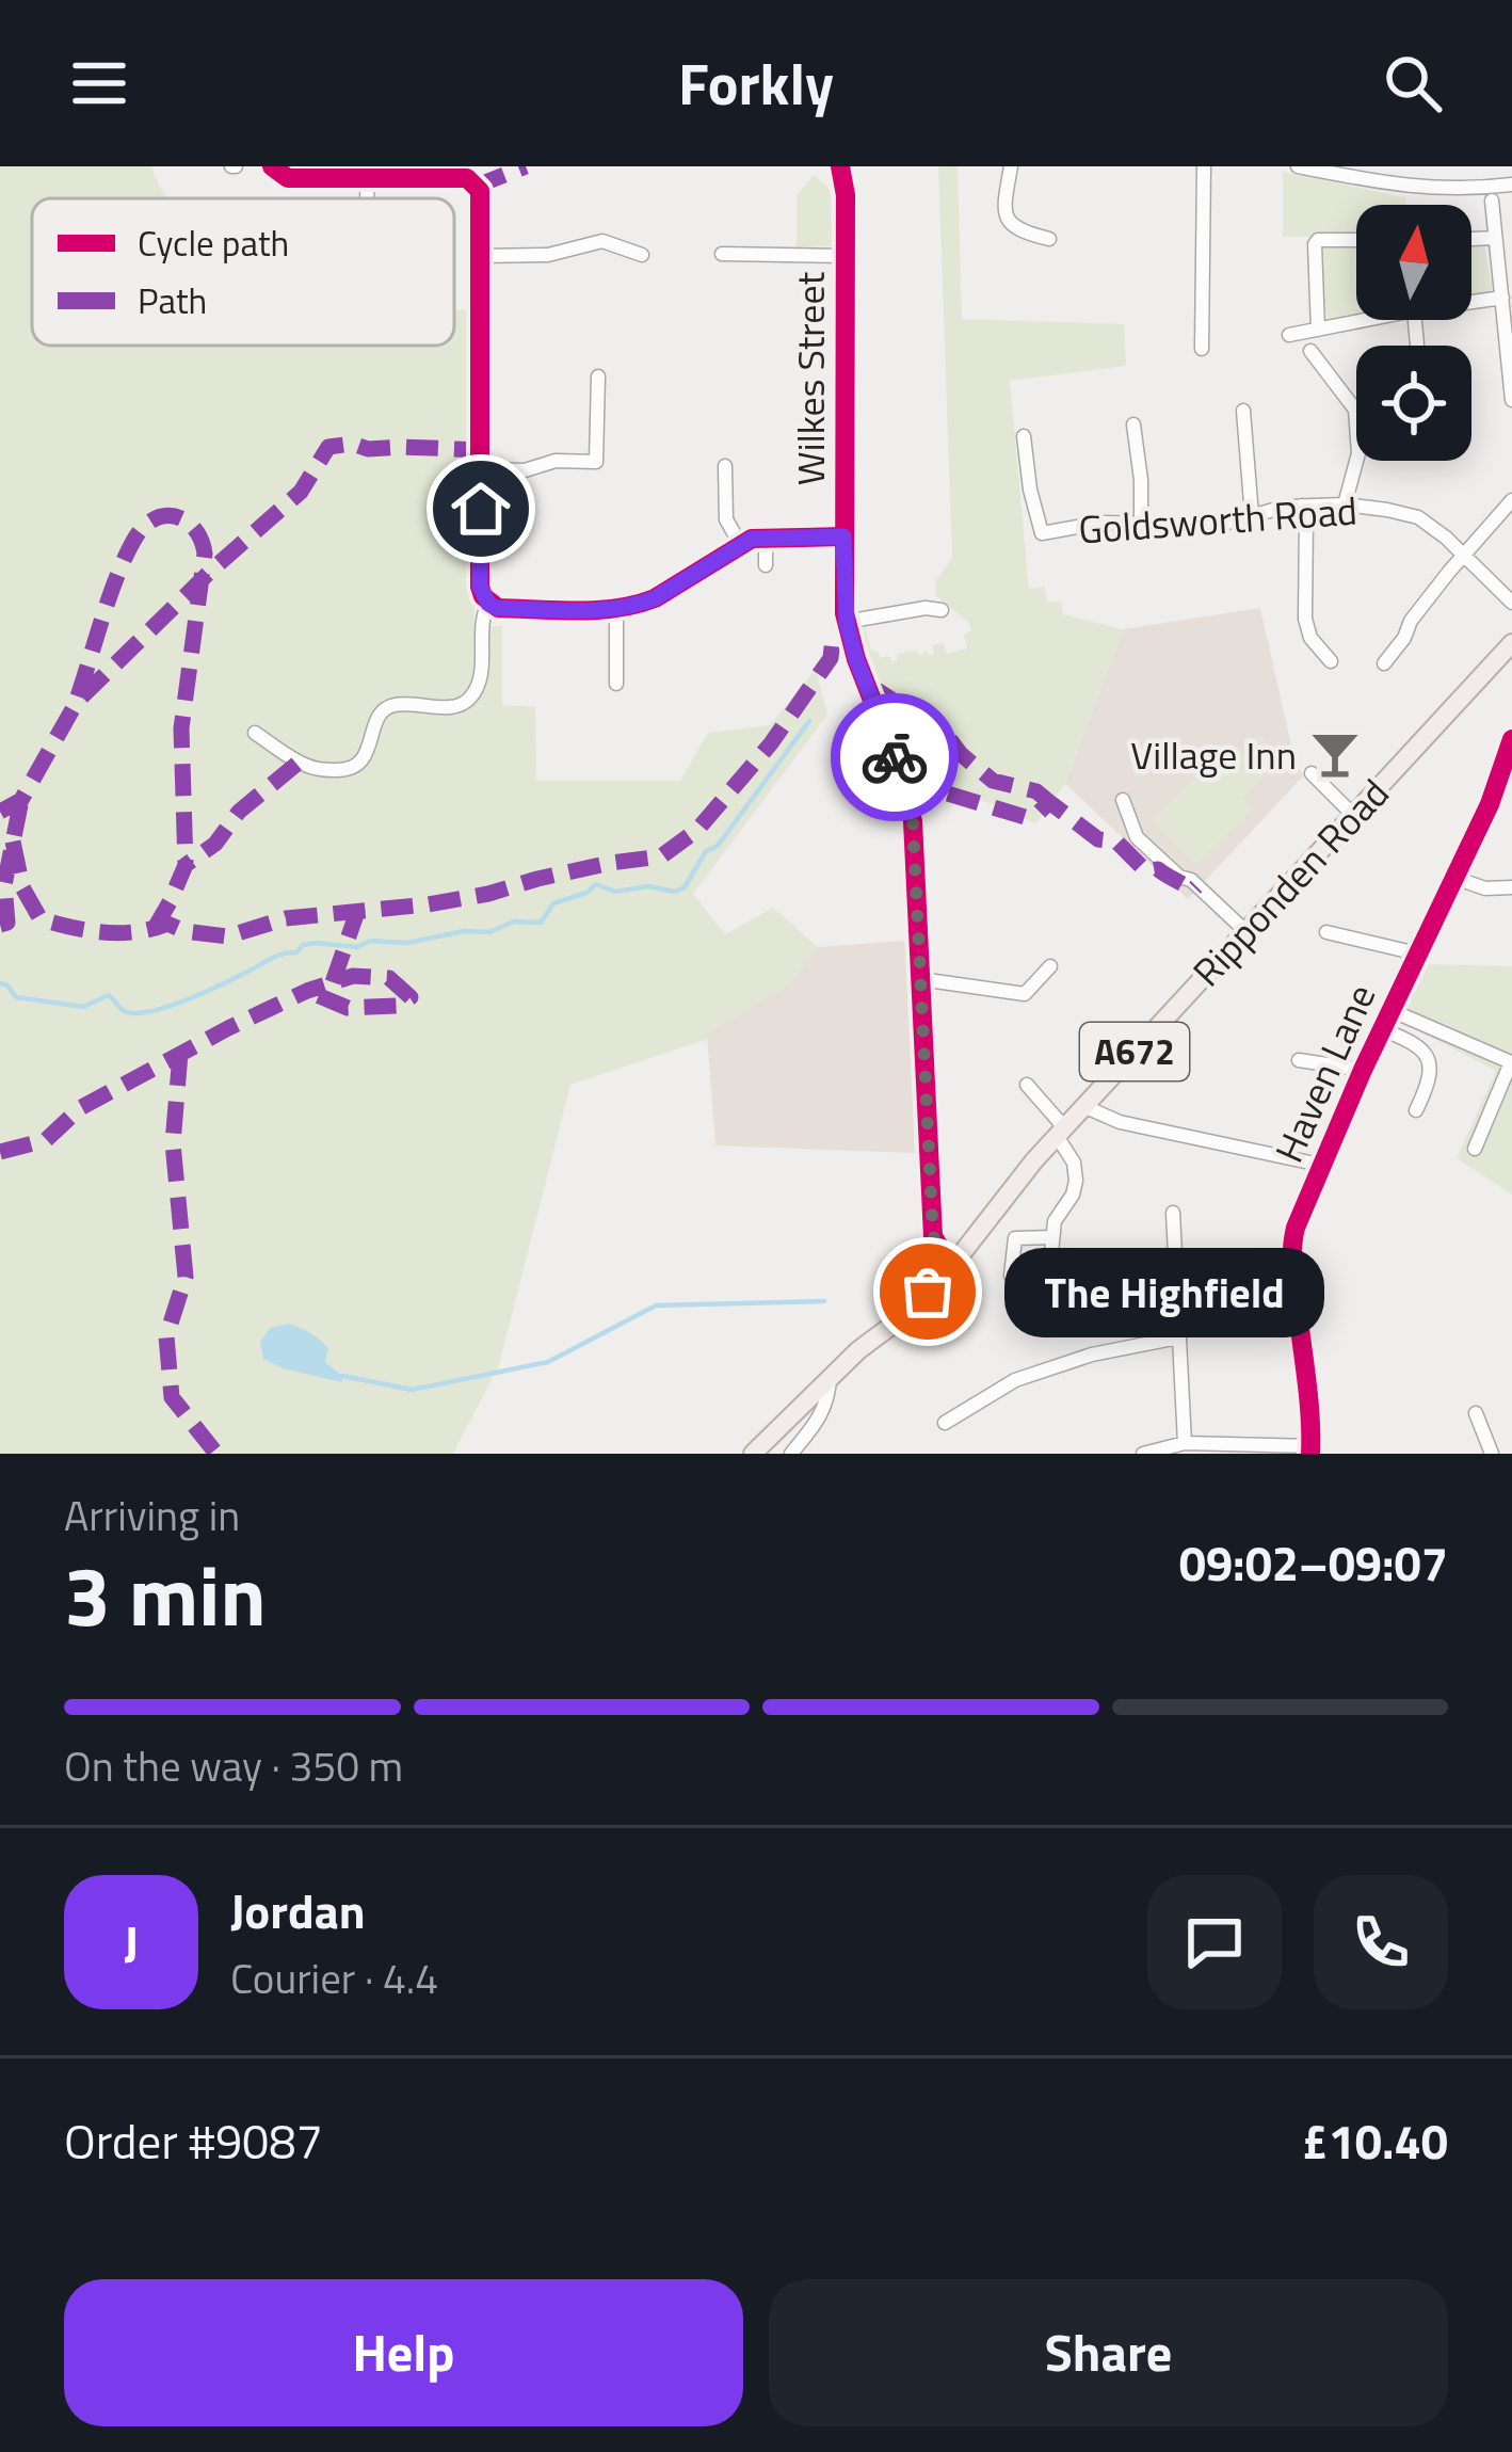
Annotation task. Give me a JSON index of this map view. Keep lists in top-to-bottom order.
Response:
{
  "streets": {
    "main road": ["Ripponden Road", "A672"],
    "street": ["Wilkes Street", "Goldsworth Road", "Haven Lane"]
  },
  "crossings": [
    ["Wilkes Street", "Ripponden Road"]
  ],
  "places": {
    "bar": ["Village Inn"],
    "other": ["The Highfield"]
  },
  "legend": ["Cycle path", "Path"],
  "north": "top",
  "page": {
    "header": "Forkly",
    "bubble": "The Highfield",
    "heading": ["3 min", "Arriving in", "09:02–09:07"],
    "panel": [
      "Jordan",
      "Courier · 4.4",
      "Order #9087",
      "£10.40"
    ],
    "bar": "On the way · 350 m",
    "round": "J",
    "buttons": ["Help", "Share"]
  }
}
